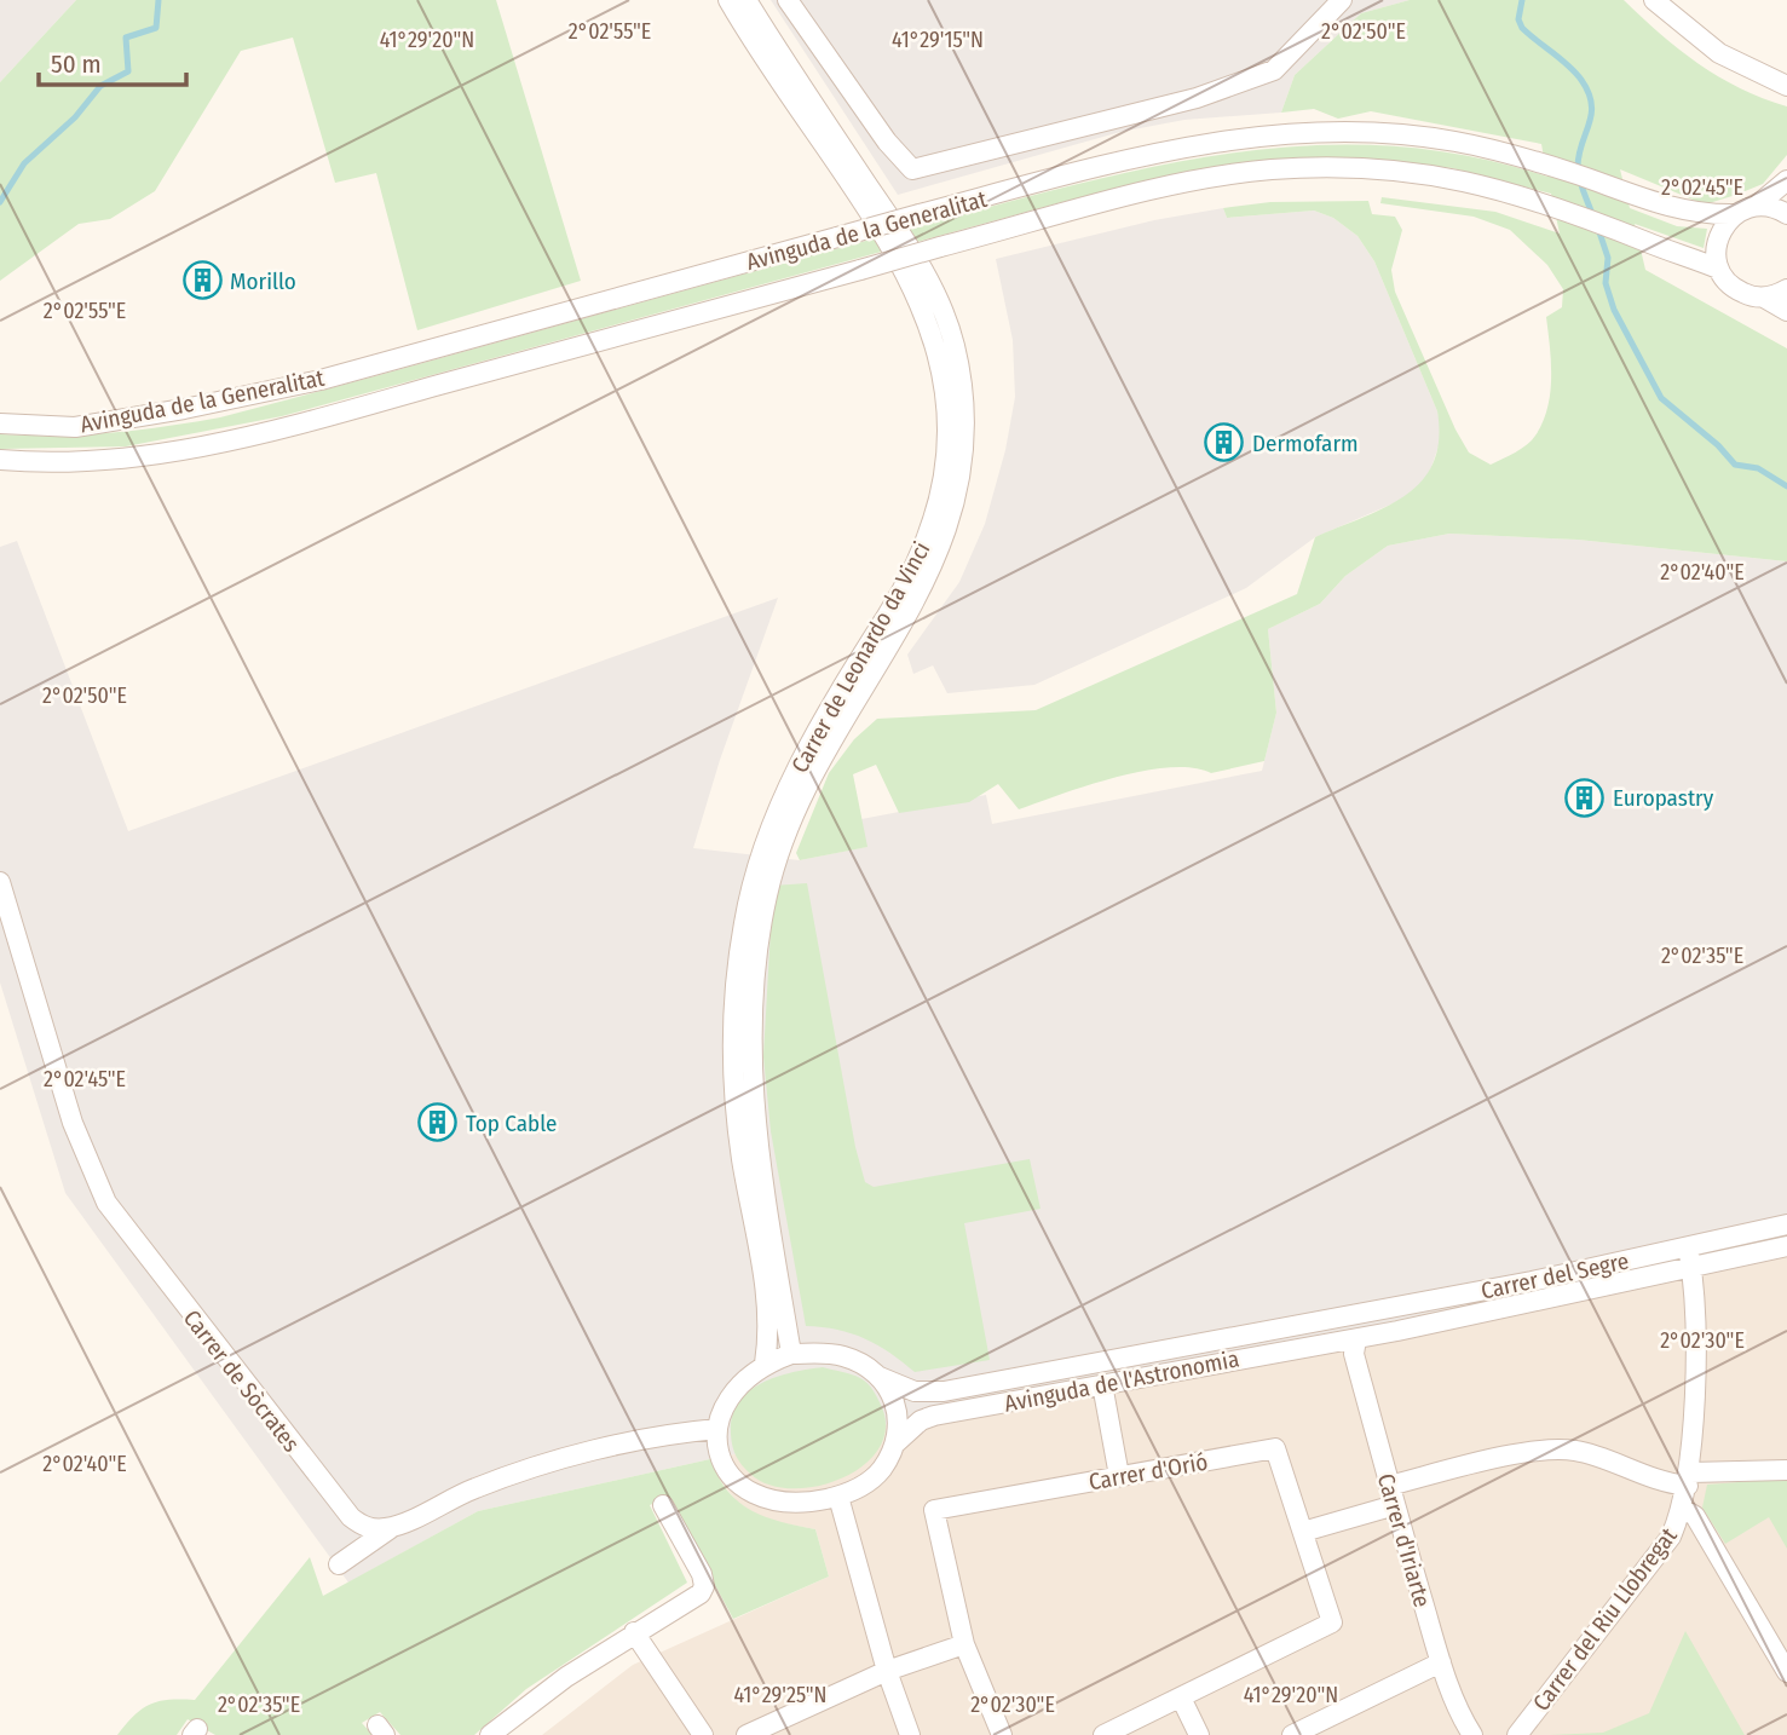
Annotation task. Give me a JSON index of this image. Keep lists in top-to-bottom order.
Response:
{
  "streets": {
    "street": [
      "Avinguda de la Generalitat",
      "Carrer de Leonardo da Vinci",
      "Carrer del Segre",
      "Carrer de Sòcrates",
      "Avinguda de l'Astronomia",
      "Carrer d'Orió",
      "Carrer d'Iriarte",
      "Carrer del Riu Llobregat"
    ]
  },
  "crossings": [
    ["Carrer de Leonardo da Vinci", "Avinguda de l'Astronomia"],
    ["Carrer del Segre", "Avinguda de l'Astronomia"],
    ["Carrer del Segre", "Carrer d'Iriarte"],
    ["Carrer del Segre", "Carrer del Riu Llobregat"],
    ["Avinguda de l'Astronomia", "Carrer d'Iriarte"]
  ],
  "places": {
    "building": [
      "Morillo",
      "Dermofarm",
      "Europastry",
      "Top Cable"
    ]
  },
  "scale_bar": "50 m",
  "coordinates": [
    "2°02'50\"E",
    "2°02'55\"E",
    "41°29'20\"N",
    "41°29'15\"N",
    "2°02'45\"E",
    "2°02'40\"E",
    "2°02'35\"E",
    "2°02'30\"E",
    "41°29'25\"N"
  ]
}
